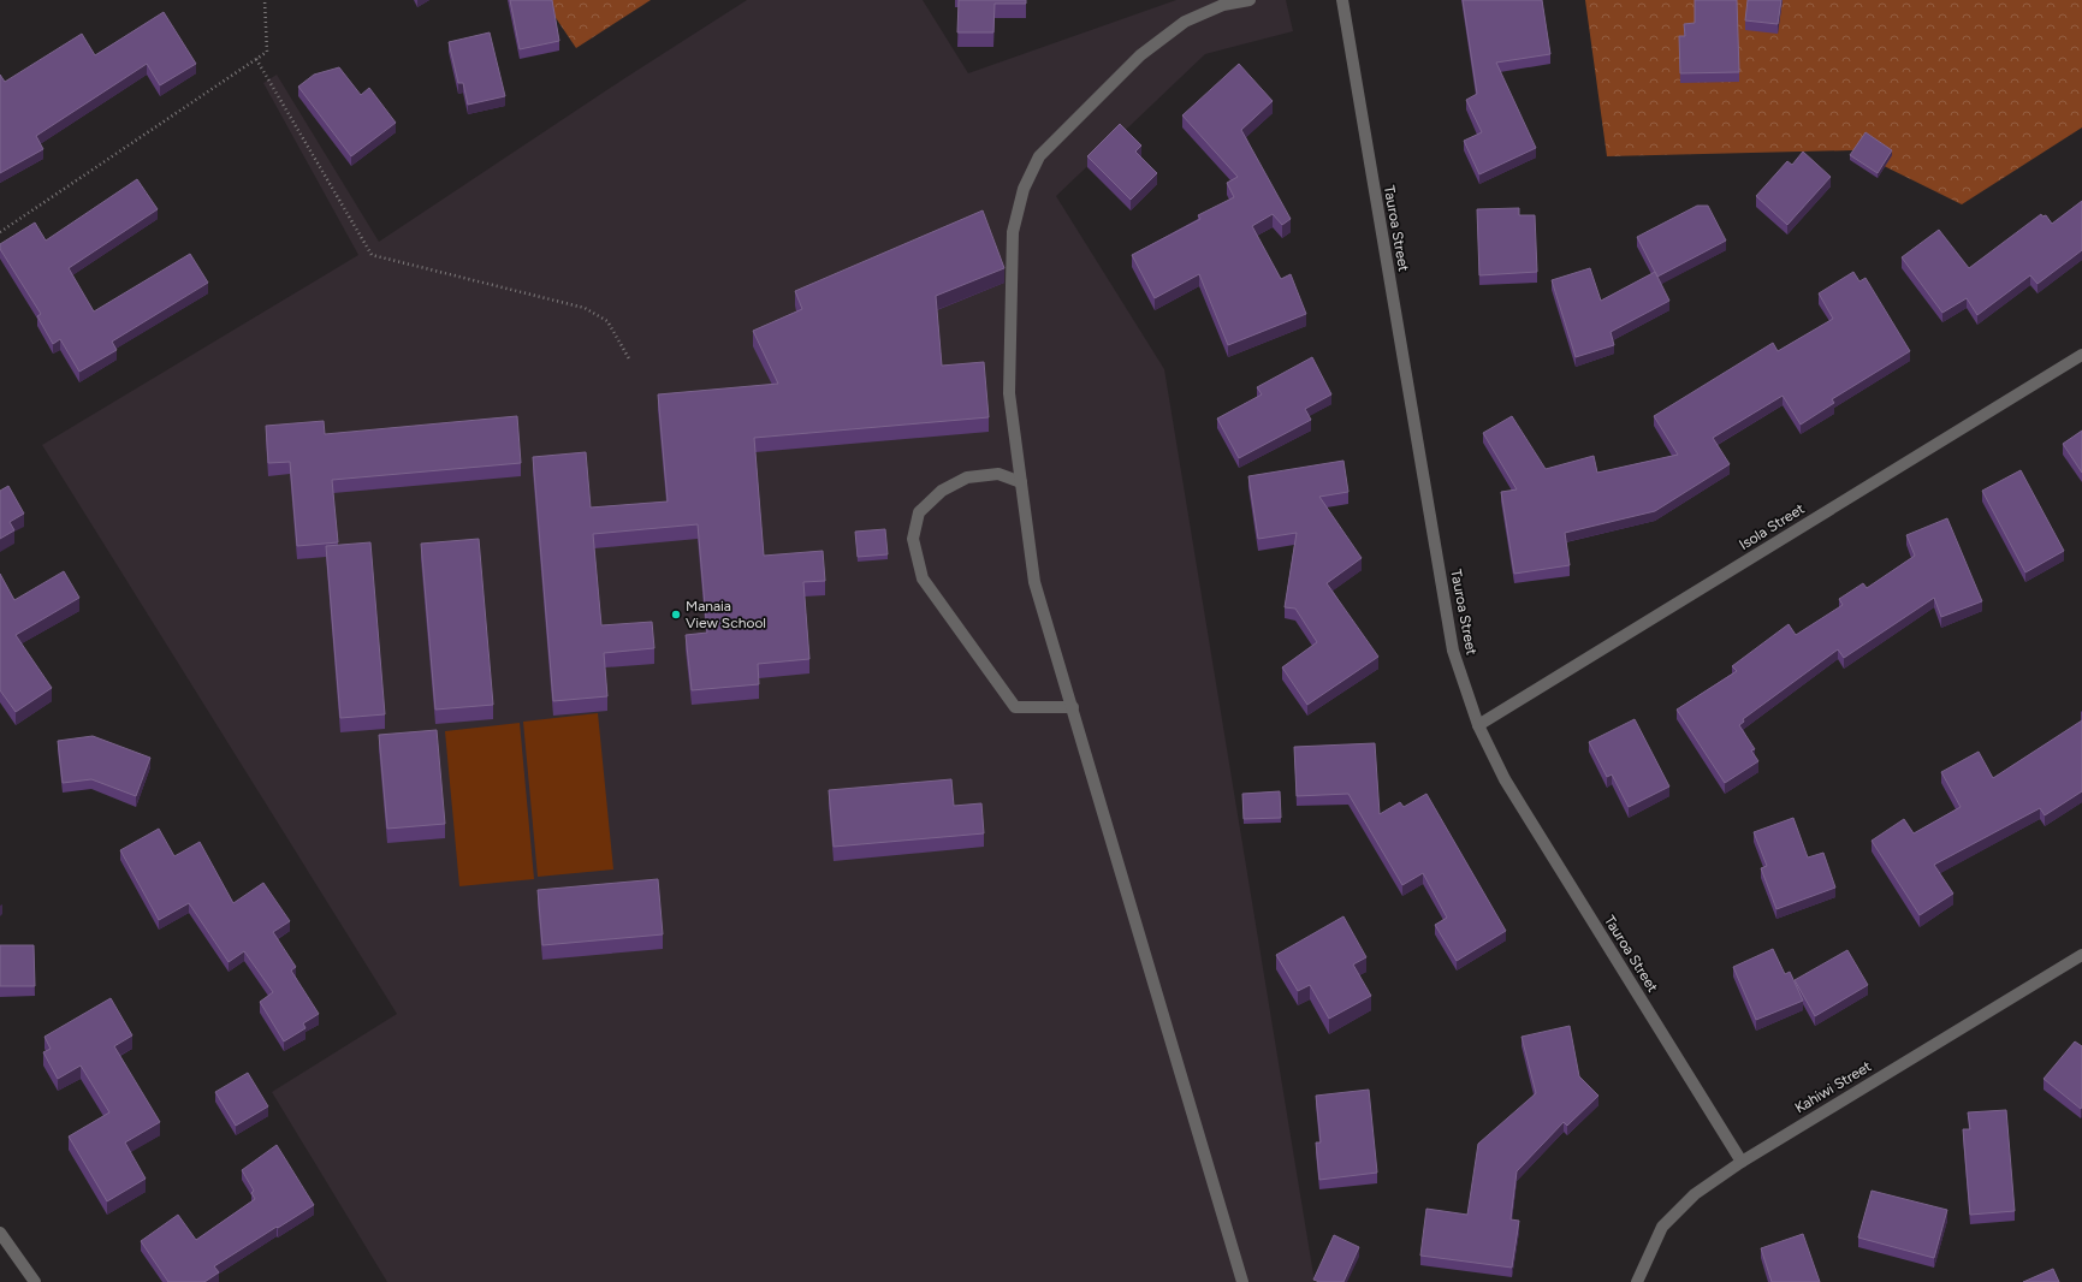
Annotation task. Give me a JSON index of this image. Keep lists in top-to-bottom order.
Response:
{
  "streets": {
    "street": ["Tauroa Street", "Isola Street", "Kahiwi Street"]
  },
  "crossings": [
    ["Tauroa Street", "Isola Street"],
    ["Tauroa Street", "Kahiwi Street"]
  ],
  "places": ["Manaia View School"]
}
